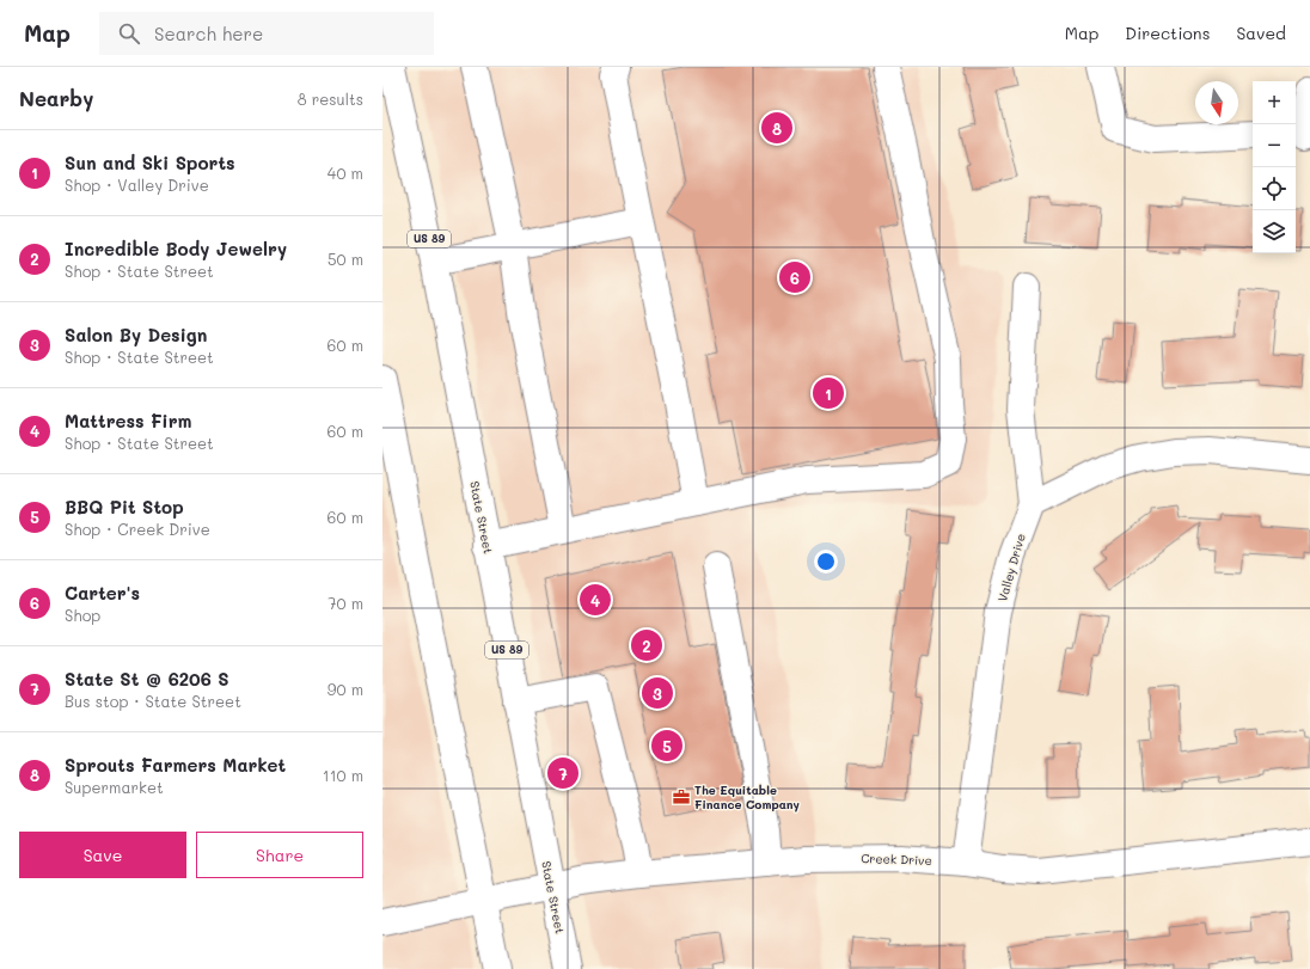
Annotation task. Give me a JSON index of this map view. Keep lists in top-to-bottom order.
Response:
{
  "streets": {
    "street": [
      "US 89",
      "State Street",
      "Valley Drive",
      "Creek Drive"
    ]
  },
  "crossings": [
    ["State Street", "Creek Drive"],
    ["Valley Drive", "Creek Drive"]
  ],
  "places": {
    "office": ["The Equitable Finance Company"]
  },
  "north": "bottom",
  "page": {
    "header": "Map",
    "search": "Search here",
    "nav": ["Map", "Directions", "Saved"],
    "heading": ["Nearby", "8 results"],
    "map_buttons": ["+", "−"],
    "pins": [
      "8",
      "6",
      "1",
      "4",
      "2",
      "3",
      "5",
      "7"
    ],
    "list": [
      {
        "mark": "1",
        "name": "Sun and Ski Sports",
        "note": "Shop · Valley Drive",
        "value": "40 m"
      },
      {
        "mark": "2",
        "name": "Incredible Body Jewelry",
        "note": "Shop · State Street",
        "value": "50 m"
      },
      {
        "mark": "3",
        "name": "Salon By Design",
        "note": "Shop · State Street",
        "value": "60 m"
      },
      {
        "mark": "4",
        "name": "Mattress Firm",
        "note": "Shop · State Street",
        "value": "60 m"
      },
      {
        "mark": "5",
        "name": "BBQ Pit Stop",
        "note": "Shop · Creek Drive",
        "value": "60 m"
      },
      {
        "mark": "6",
        "name": "Carter's",
        "note": "Shop",
        "value": "70 m"
      },
      {
        "mark": "7",
        "name": "State St @ 6206 S",
        "note": "Bus stop · State Street",
        "value": "90 m"
      },
      {
        "mark": "8",
        "name": "Sprouts Farmers Market",
        "note": "Supermarket",
        "value": "110 m"
      }
    ],
    "buttons": ["Save", "Share"]
  }
}
